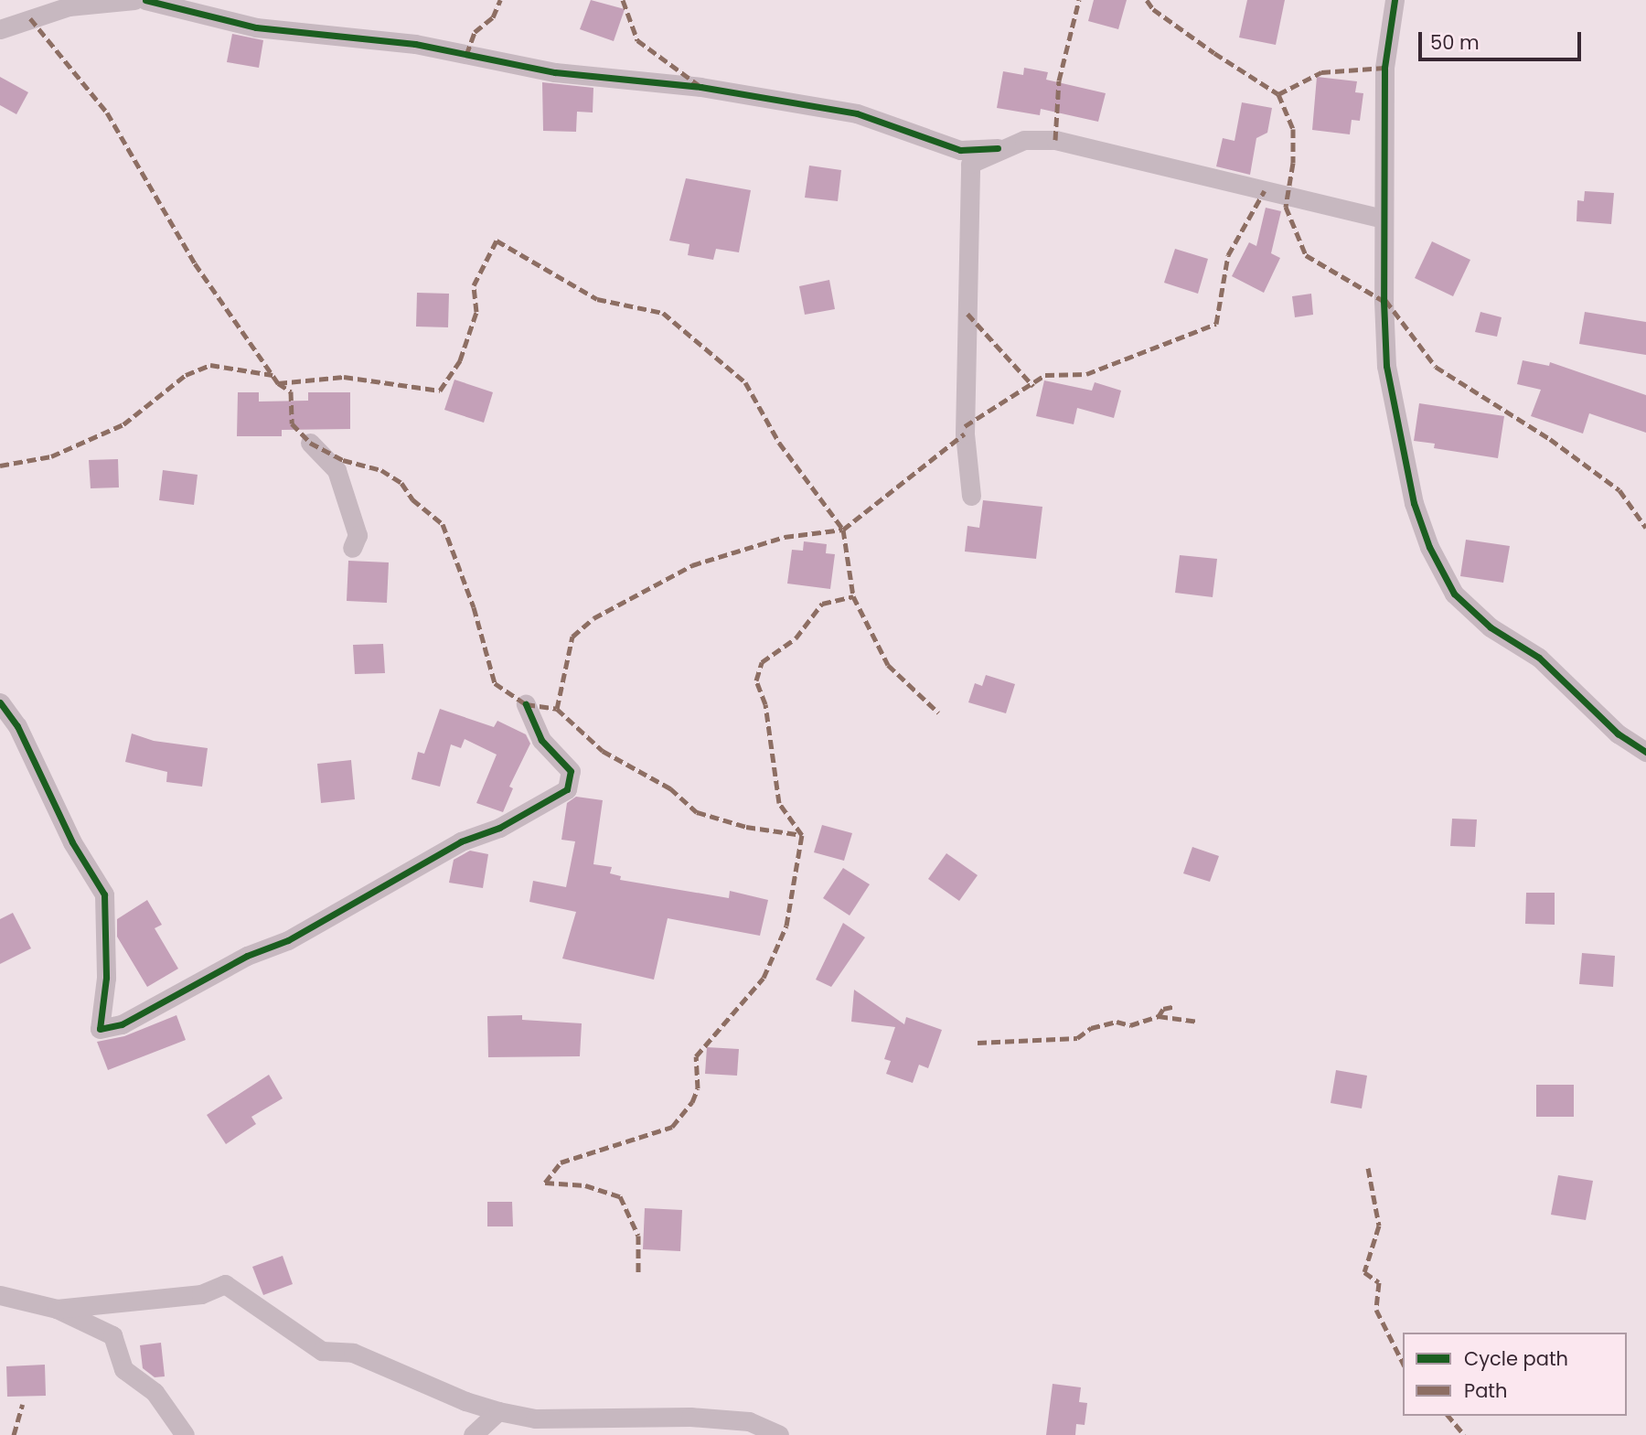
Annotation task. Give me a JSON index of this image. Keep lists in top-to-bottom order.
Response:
{
  "legend": ["Cycle path", "Path"],
  "scale_bar": "50 m"
}
